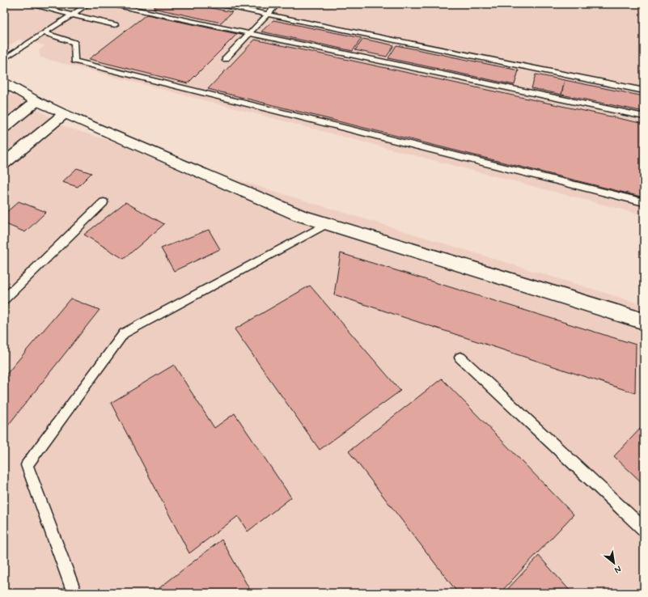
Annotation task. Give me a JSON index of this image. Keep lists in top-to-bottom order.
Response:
{
  "north": "bottom right"
}
